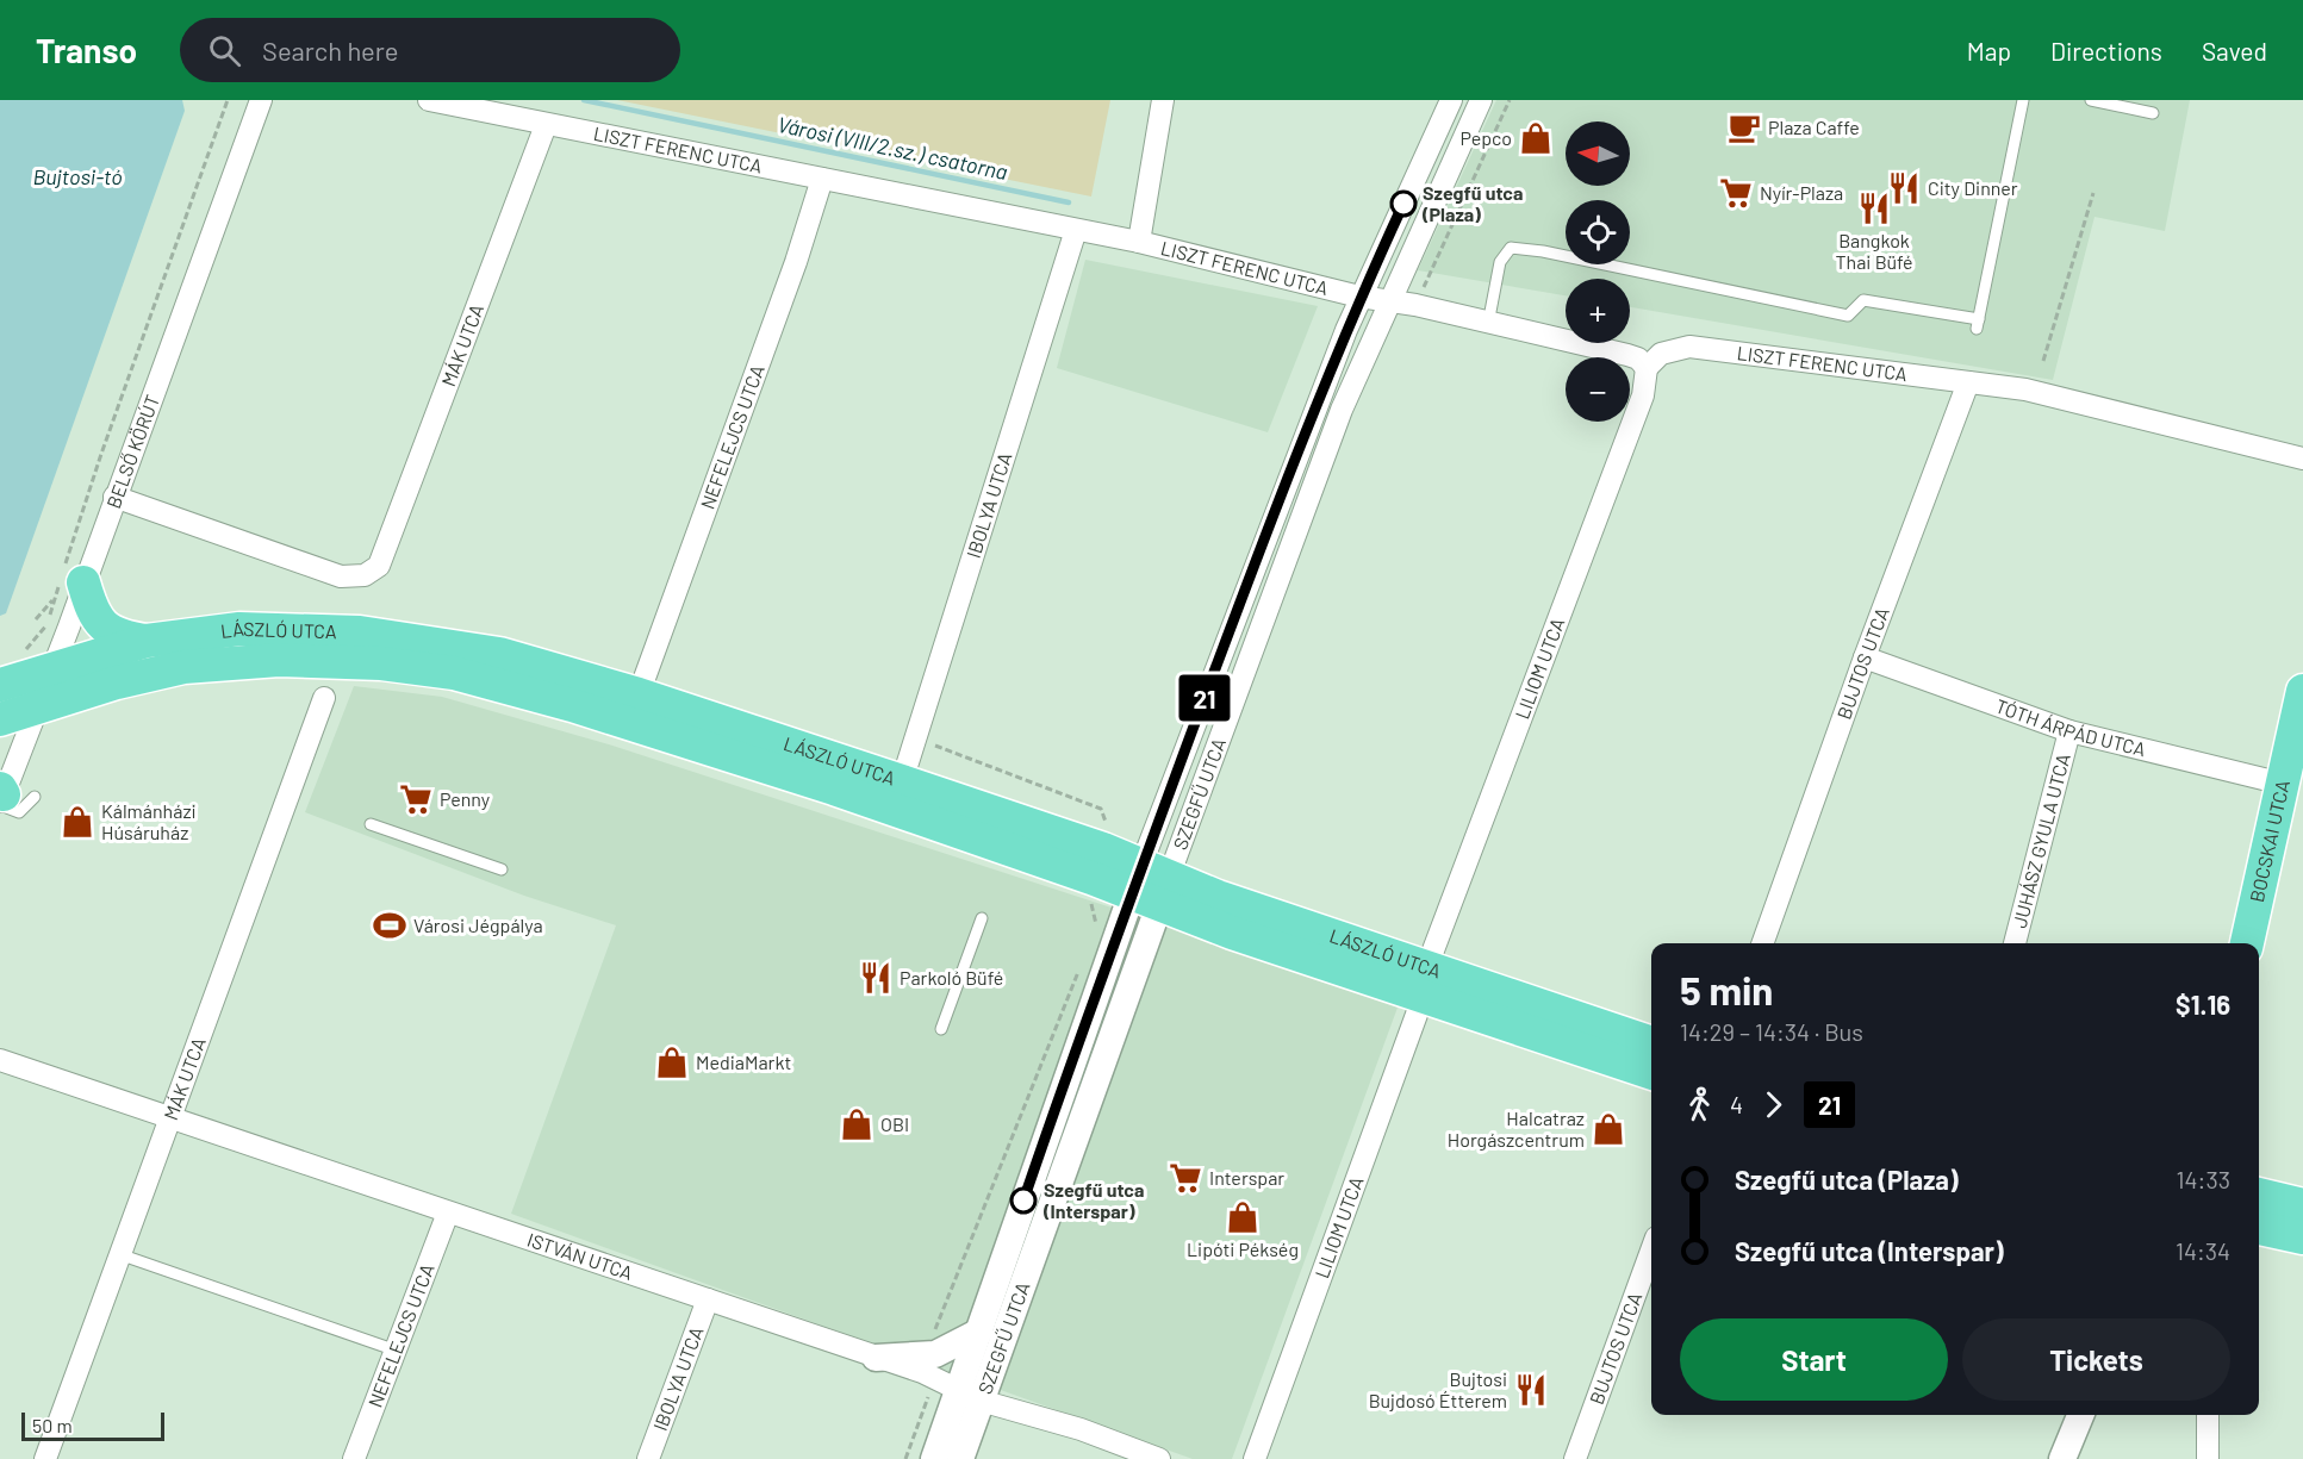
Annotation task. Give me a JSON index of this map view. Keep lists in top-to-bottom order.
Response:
{
  "streets": {
    "main road": ["LÁSZLÓ UTCA", "BOCSKAI UTCA"],
    "street": [
      "LISZT FERENC UTCA",
      "MÁK UTCA",
      "NEFELEJCS UTCA",
      "BELSŐ KÖRÚT",
      "IBOLYA UTCA",
      "BUJTOS UTCA",
      "LILIOM UTCA",
      "TÓTH ÁRPÁD UTCA",
      "SZEGFŰ UTCA",
      "JUHÁSZ GYULA UTCA",
      "ISTVÁN UTCA"
    ]
  },
  "crossings": [
    ["LISZT FERENC UTCA", "MÁK UTCA"],
    ["LISZT FERENC UTCA", "NEFELEJCS UTCA"],
    ["LISZT FERENC UTCA", "IBOLYA UTCA"],
    ["LISZT FERENC UTCA", "BUJTOS UTCA"],
    ["LISZT FERENC UTCA", "LILIOM UTCA"],
    ["LISZT FERENC UTCA", "SZEGFŰ UTCA"],
    ["MÁK UTCA", "BELSŐ KÖRÚT"],
    ["MÁK UTCA", "ISTVÁN UTCA"],
    ["NEFELEJCS UTCA", "LÁSZLÓ UTCA"],
    ["NEFELEJCS UTCA", "ISTVÁN UTCA"],
    ["BELSŐ KÖRÚT", "LÁSZLÓ UTCA"],
    ["IBOLYA UTCA", "LÁSZLÓ UTCA"],
    ["IBOLYA UTCA", "ISTVÁN UTCA"],
    ["LÁSZLÓ UTCA", "LILIOM UTCA"],
    ["LÁSZLÓ UTCA", "SZEGFŰ UTCA"],
    ["BUJTOS UTCA", "TÓTH ÁRPÁD UTCA"],
    ["TÓTH ÁRPÁD UTCA", "JUHÁSZ GYULA UTCA"],
    ["TÓTH ÁRPÁD UTCA", "BOCSKAI UTCA"]
  ],
  "water": ["Városi (VIII/2.sz.) csatorna", "Bujtosi-tó"],
  "places": {
    "cafe": ["Plaza Caffe"],
    "shop": [
      "Pepco",
      "Kálmánházi Húsáruház",
      "MediaMarkt",
      "OBI",
      "Halcatraz Horgászcentrum",
      "Lipóti Pékség"
    ],
    "restaurant": [
      "City Dinner",
      "Bangkok Thai Büfé",
      "Parkoló Büfé",
      "Bujtosi Bujdosó Étterem"
    ],
    "supermarket": ["Nyír-Plaza", "Penny", "Interspar"],
    "other": ["Szegfű utca (Plaza)", "Szegfű utca (Interspar)"],
    "sports": ["Városi Jégpálya"]
  },
  "lines": ["bus line 21"],
  "scale_bar": "50 m",
  "north": "left",
  "page": {
    "header": "Transo",
    "search": "Search here",
    "nav": ["Map", "Directions", "Saved"],
    "on_map": "21",
    "map_buttons": ["+", "−"],
    "heading": ["5 min", "14:29 – 14:34 · Bus", "$1.16"],
    "legs": ["4", "21"],
    "list": [
      {
        "name": "Szegfű utca (Plaza)",
        "value": "14:33"
      },
      {
        "name": "Szegfű utca (Interspar)",
        "value": "14:34"
      }
    ],
    "buttons": ["Start", "Tickets"],
    "scale": "50 m"
  }
}
